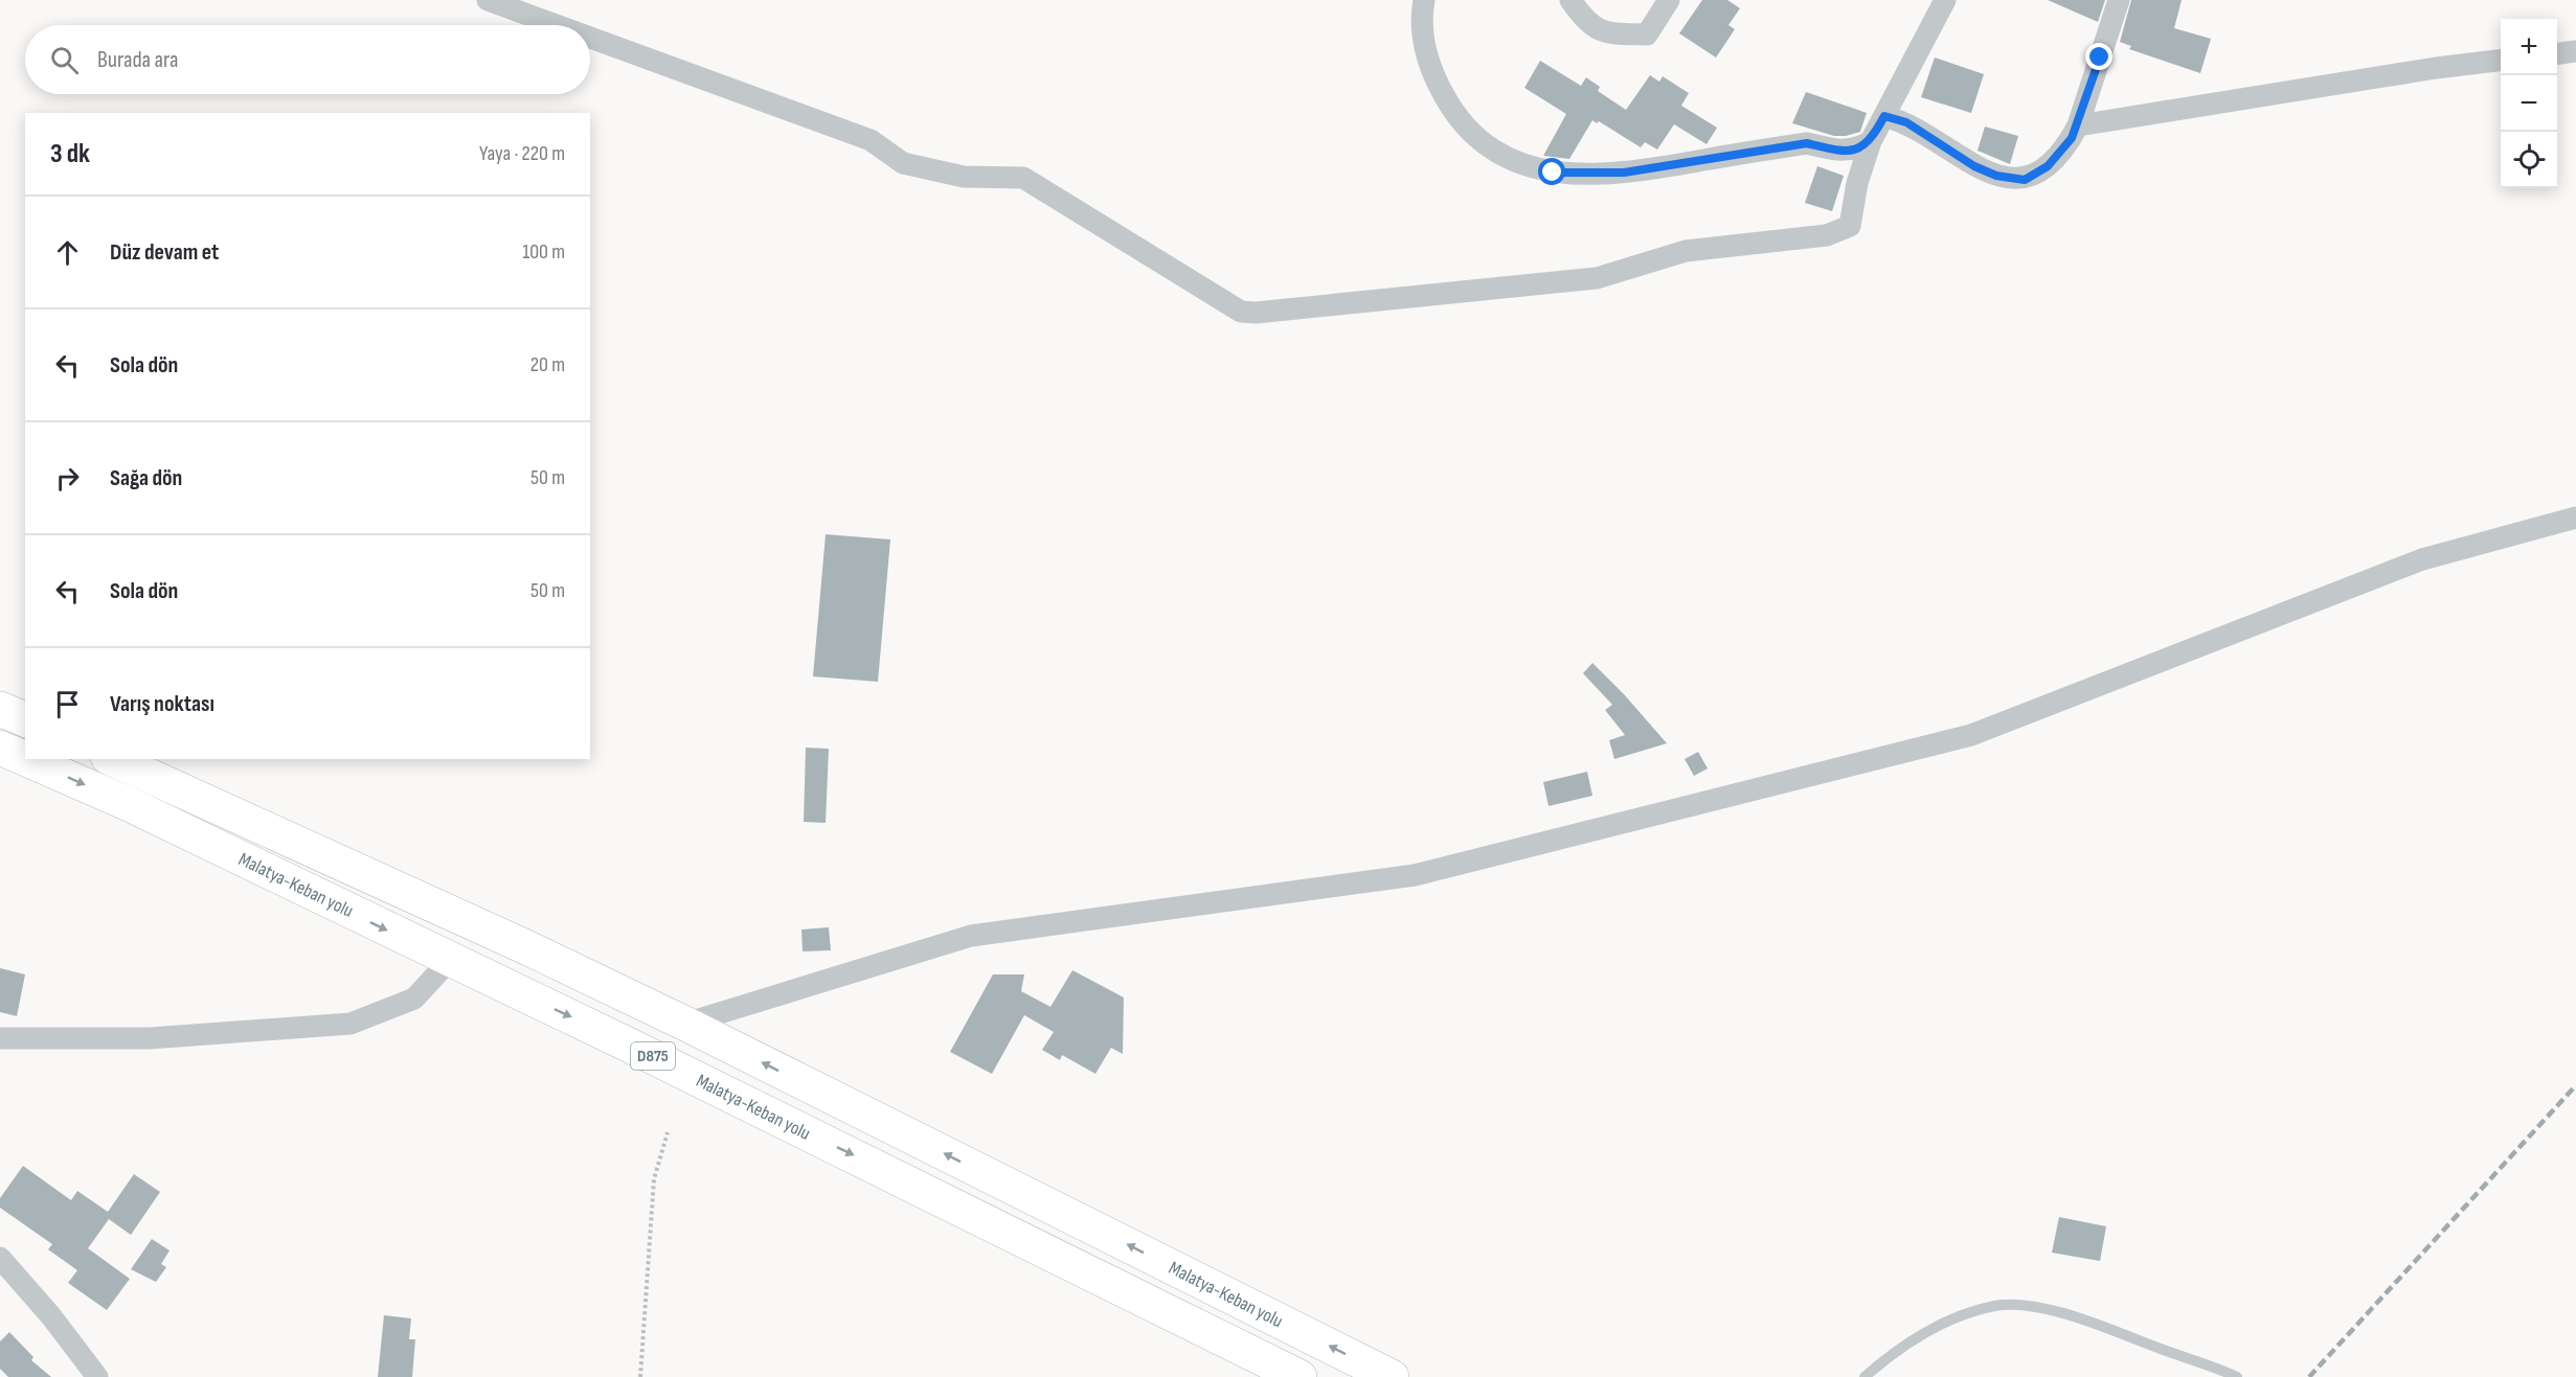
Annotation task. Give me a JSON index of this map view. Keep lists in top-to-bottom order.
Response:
{
  "streets": {
    "highway": ["Malatya-Keban yolu", "D875"]
  },
  "page": {
    "map_buttons": ["+", "−"],
    "search": "Burada ara",
    "heading": ["3 dk", "Yaya · 220 m"],
    "list": [
      ["Düz devam et", "100 m"],
      ["Sola dön", "20 m"],
      ["Sağa dön", "50 m"],
      ["Sola dön", "50 m"],
      "Varış noktası"
    ]
  }
}
